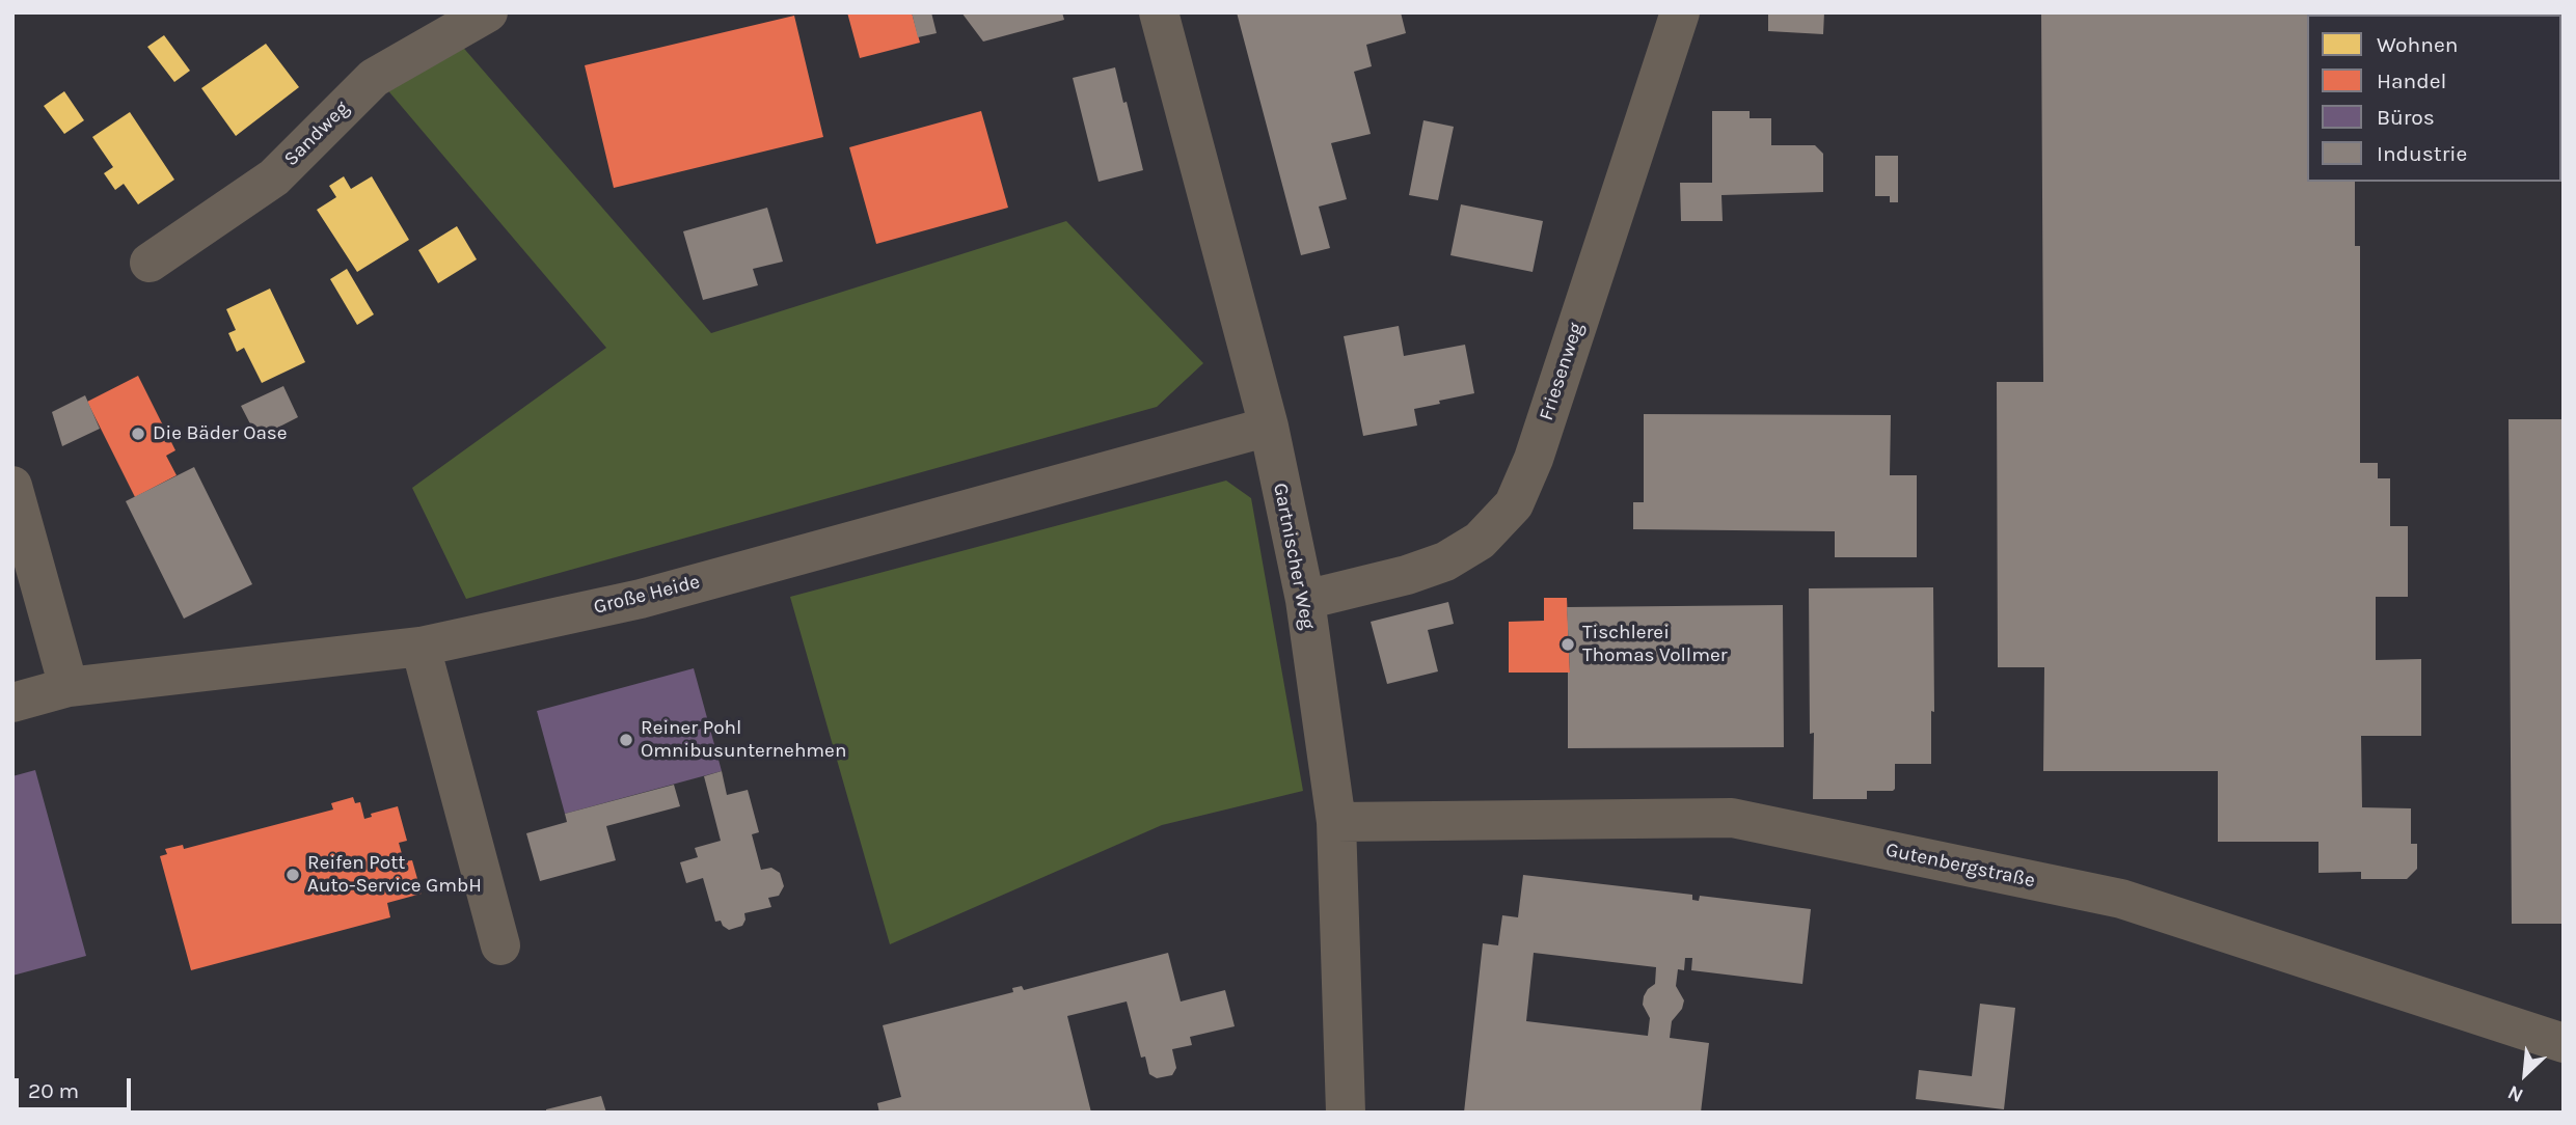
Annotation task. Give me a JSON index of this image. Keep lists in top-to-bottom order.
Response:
{
  "streets": {
    "street": [
      "Sandweg",
      "Friesenweg",
      "Gartnischer Weg",
      "Große Heide",
      "Gutenbergstraße"
    ]
  },
  "crossings": [
    ["Friesenweg", "Gartnischer Weg"],
    ["Gartnischer Weg", "Große Heide"],
    ["Gartnischer Weg", "Gutenbergstraße"]
  ],
  "places": [
    "Die Bäder Oase",
    "Tischlerei Thomas Vollmer",
    "Reiner Pohl Omnibusunternehmen",
    "Reifen Pott Auto-Service GmbH"
  ],
  "legend": [
    "Wohnen",
    "Handel",
    "Büros",
    "Industrie"
  ],
  "scale_bar": "20 m",
  "north": "bottom left"
}
